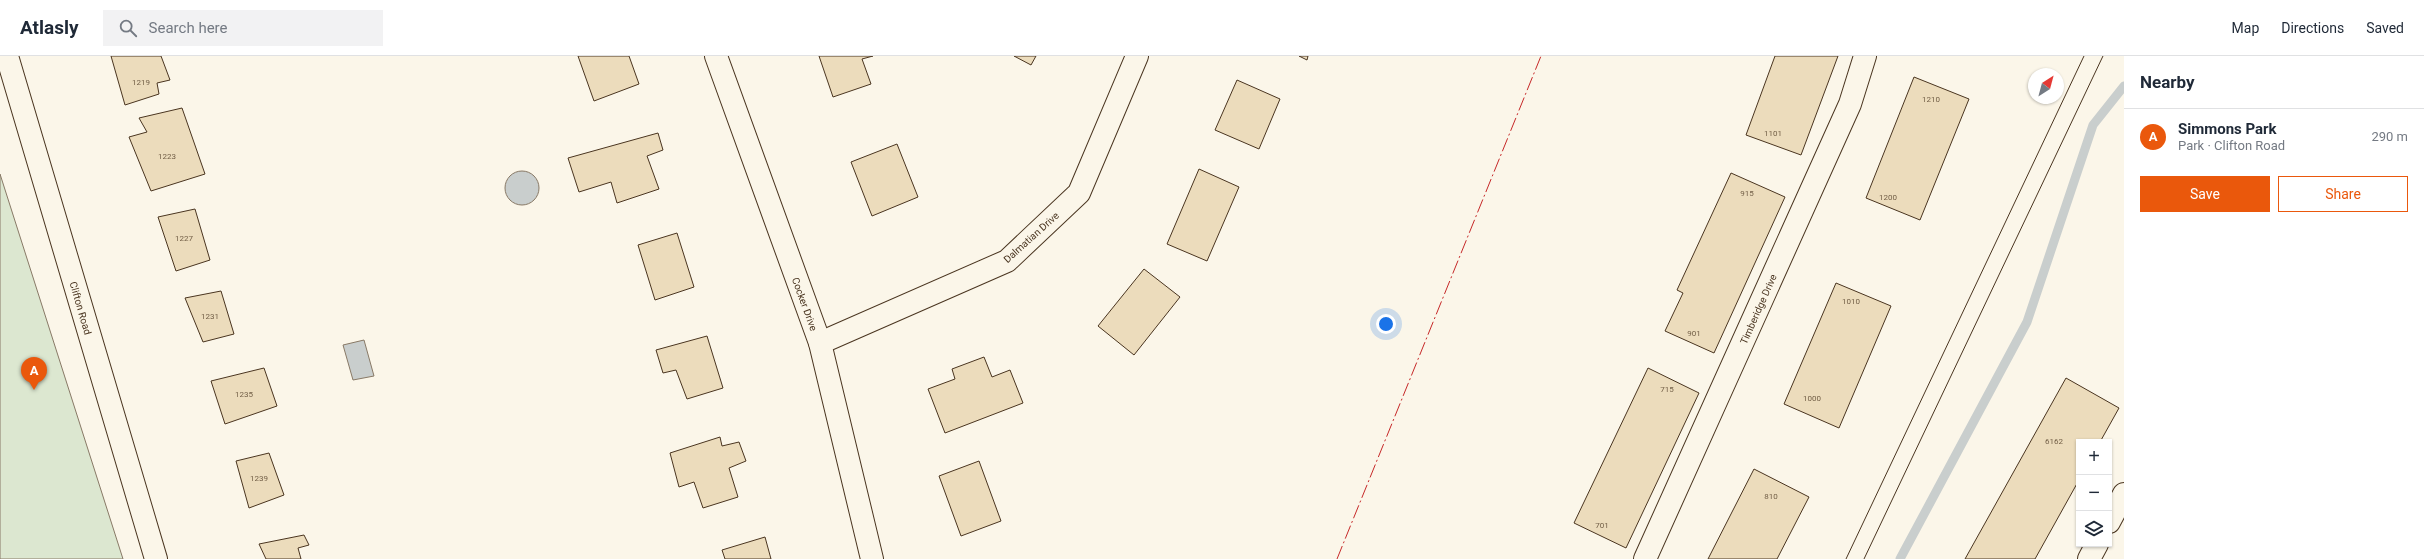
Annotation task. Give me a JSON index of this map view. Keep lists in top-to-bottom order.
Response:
{
  "streets": {
    "street": [
      "Dalmatian Drive",
      "Cocker Drive",
      "Clifton Road",
      "Timberidge Drive"
    ]
  },
  "crossings": [
    ["Dalmatian Drive", "Cocker Drive"]
  ],
  "house_numbers": [
    "1219",
    "1210",
    "1101",
    "1223",
    "915",
    "1200",
    "1227",
    "1010",
    "1231",
    "901",
    "715",
    "1235",
    "1000",
    "6162",
    "1239",
    "810",
    "701"
  ],
  "north": "top right",
  "page": {
    "header": "Atlasly",
    "search": "Search here",
    "nav": ["Map", "Directions", "Saved"],
    "heading": "Nearby",
    "list": [
      {
        "mark": "A",
        "name": "Simmons Park",
        "note": "Park · Clifton Road",
        "value": "290 m"
      }
    ],
    "buttons": ["Save", "Share"],
    "pins": "A",
    "map_buttons": ["+", "−"]
  }
}
